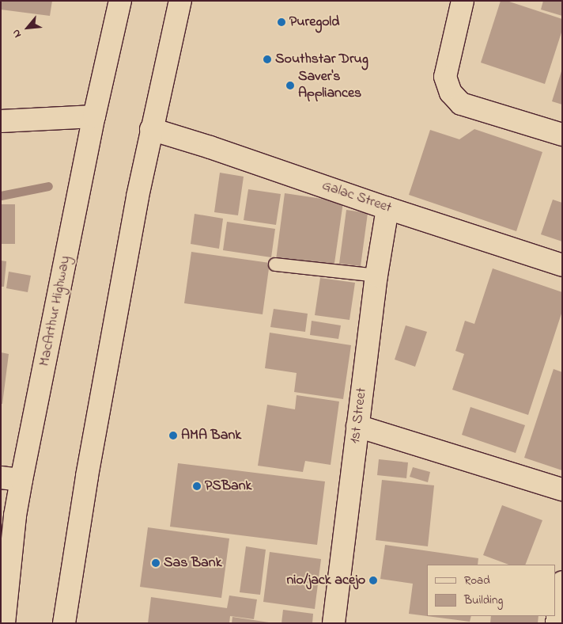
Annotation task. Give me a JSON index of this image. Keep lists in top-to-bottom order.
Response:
{
  "streets": {
    "main road": ["Galac Street", "MacArthur Highway", "1st Street"]
  },
  "crossings": [
    ["Galac Street", "1st Street"]
  ],
  "places": [
    "Puregold",
    "Southstar Drug",
    "Saver's Appliances",
    "AMA Bank",
    "PSBank",
    "Sas Bank",
    "nio/jack acejo"
  ],
  "legend": ["Road", "Building"],
  "north": "bottom left"
}
